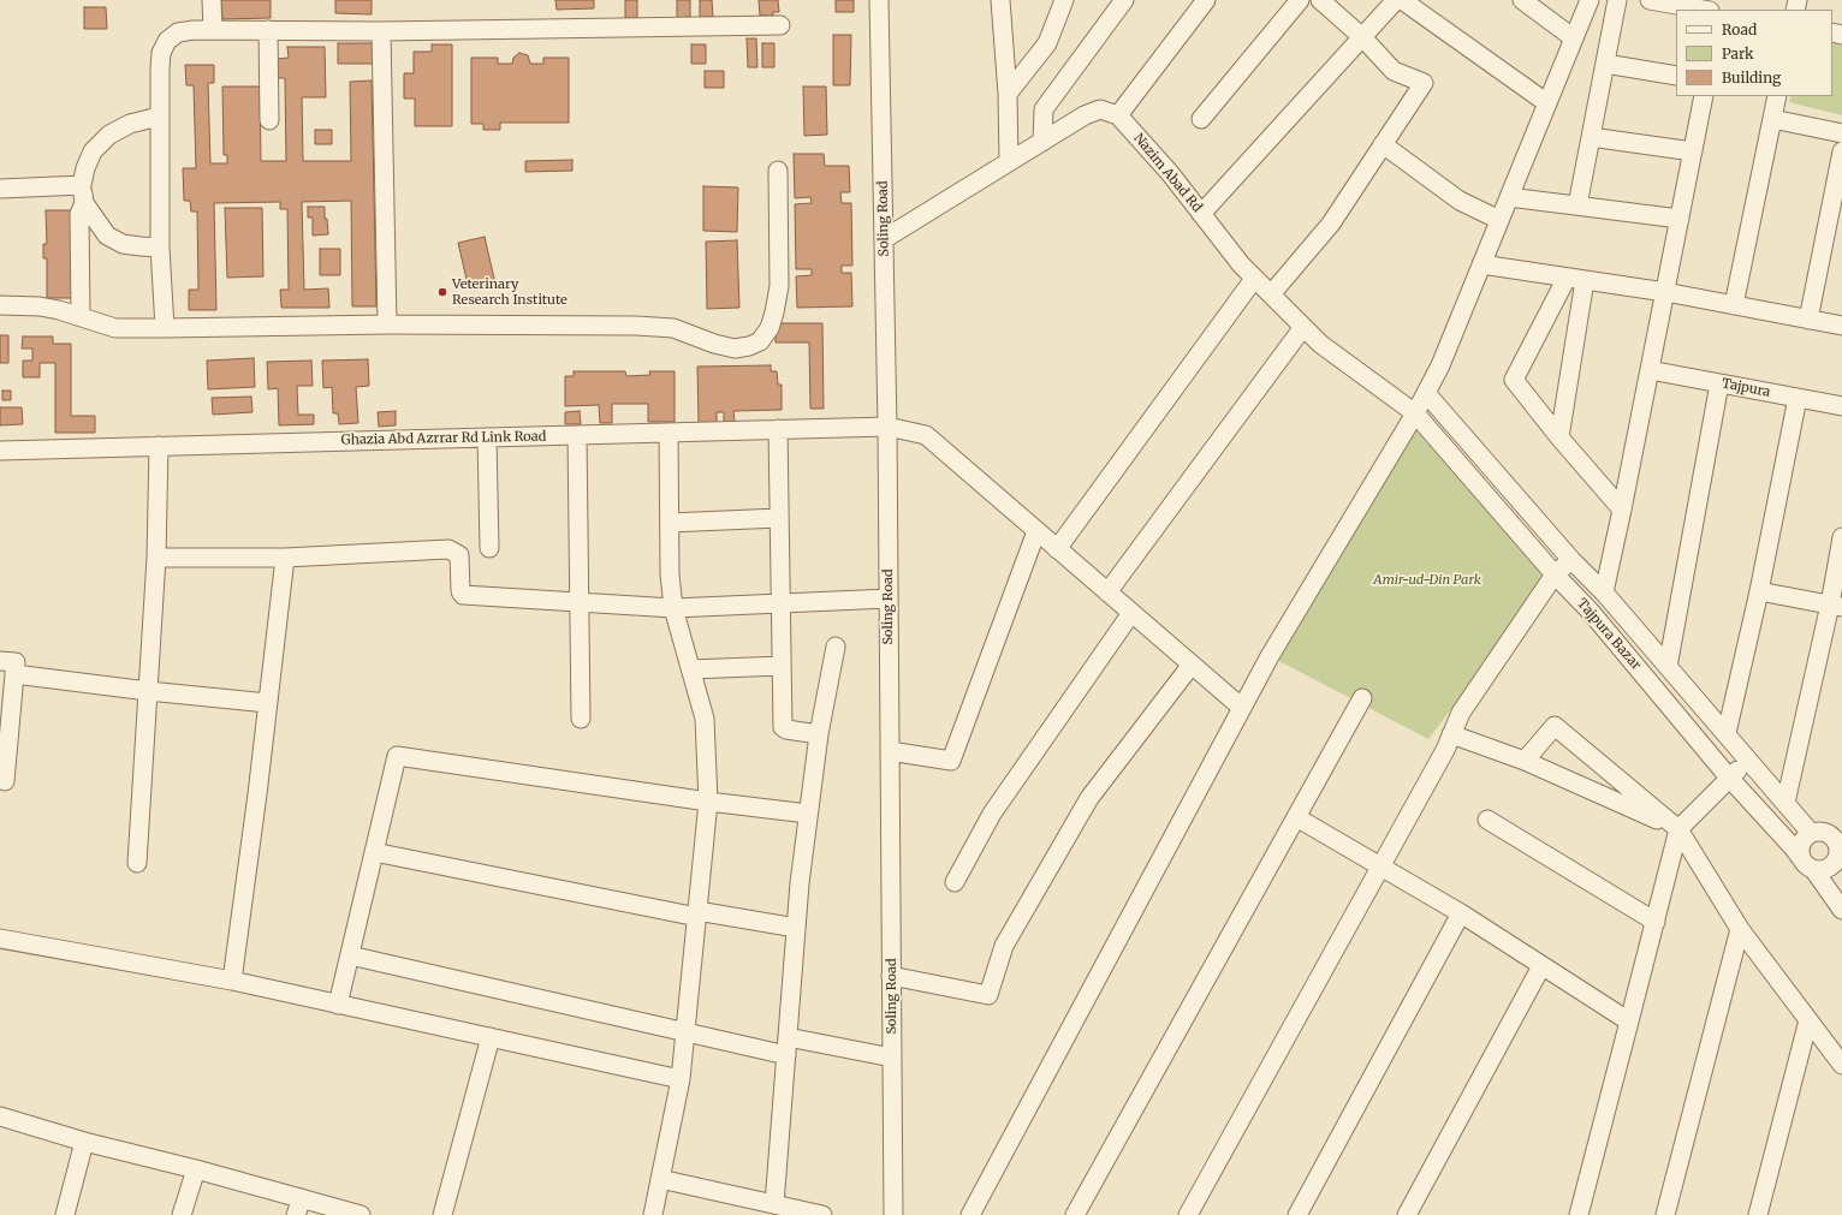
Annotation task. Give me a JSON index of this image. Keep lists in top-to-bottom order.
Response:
{
  "streets": {
    "street": [
      "Nazim Abad Rd",
      "Soling Road",
      "Tajpura",
      "Ghazia Abd Azrrar Rd Link Road",
      "Tajpura Bazar"
    ]
  },
  "crossings": [
    ["Nazim Abad Rd", "Tajpura Bazar"],
    ["Soling Road", "Ghazia Abd Azrrar Rd Link Road"]
  ],
  "parks": ["Amir-ud-Din Park"],
  "places": ["Veterinary Research Institute"],
  "legend": ["Road", "Park", "Building"]
}
